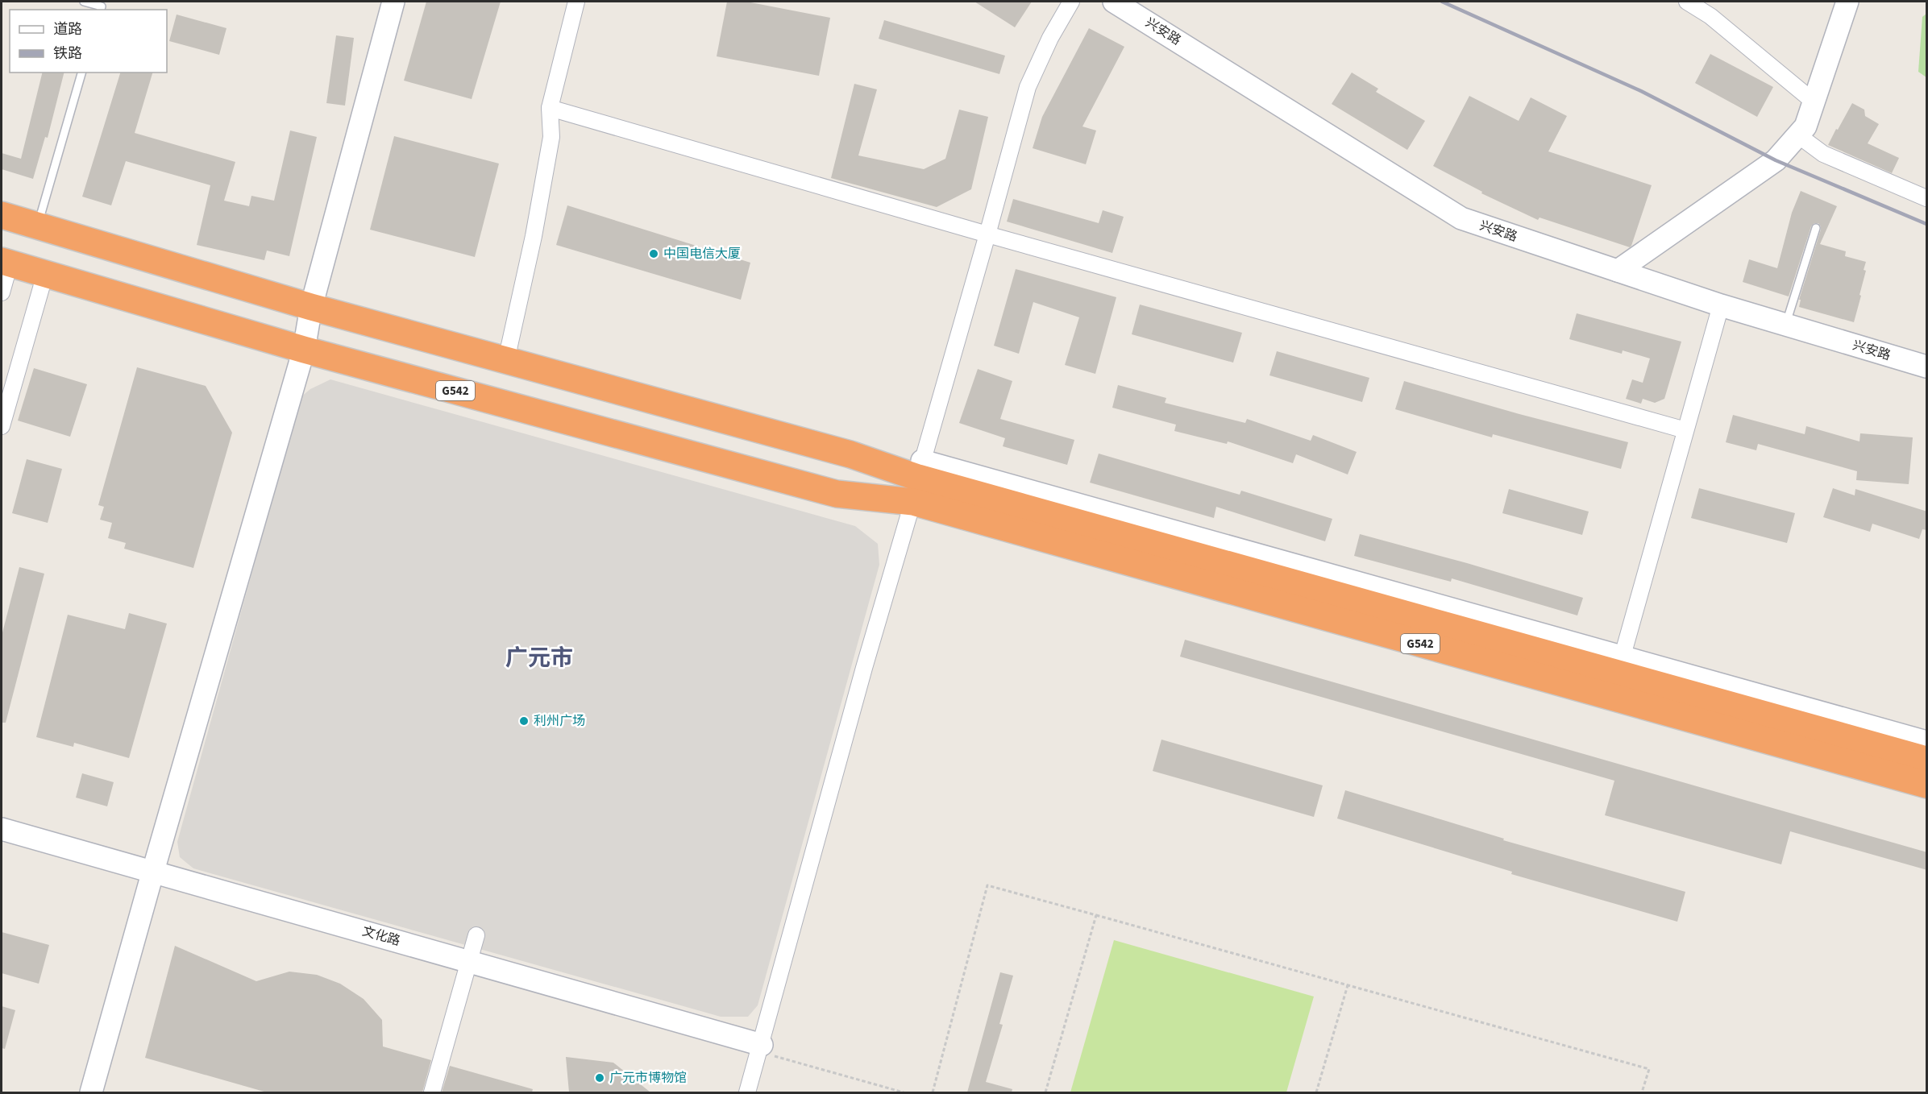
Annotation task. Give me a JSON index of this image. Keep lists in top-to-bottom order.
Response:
{
  "streets": {
    "highway": ["G542"],
    "street": ["兴安路", "文化路"]
  },
  "districts": ["广元市"],
  "places": ["中国电信大厦", "利州广场", "广元市博物馆"],
  "legend": ["道路", "铁路"]
}
